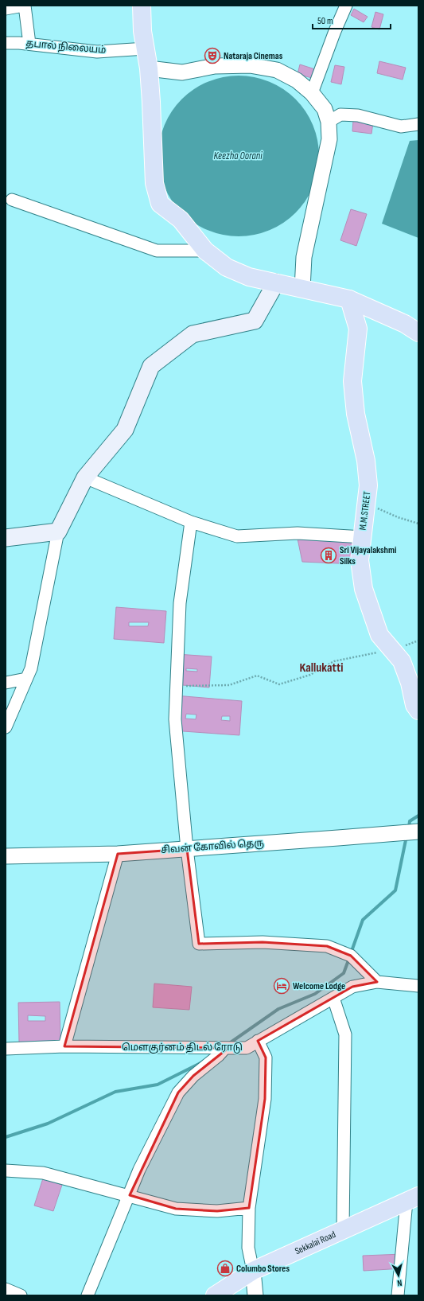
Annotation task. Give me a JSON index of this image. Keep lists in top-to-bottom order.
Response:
{
  "streets": {
    "main road": ["M.M.STREET", "Sekkalai Road"],
    "street": ["தபால் நிலையம்", "சிவன் கோவில் தெரு", "மௌகுர்னம் திடல் ரோடு"]
  },
  "districts": ["Kallukatti"],
  "water": ["Keezha Oorani"],
  "places": {
    "theatre": ["Nataraja Cinemas"],
    "building": ["Sri Vijayalakshmi Silks"],
    "hotel": ["Welcome Lodge"],
    "shop": ["Columbo Stores"]
  },
  "scale_bar": "50 m",
  "north": "bottom"
}
